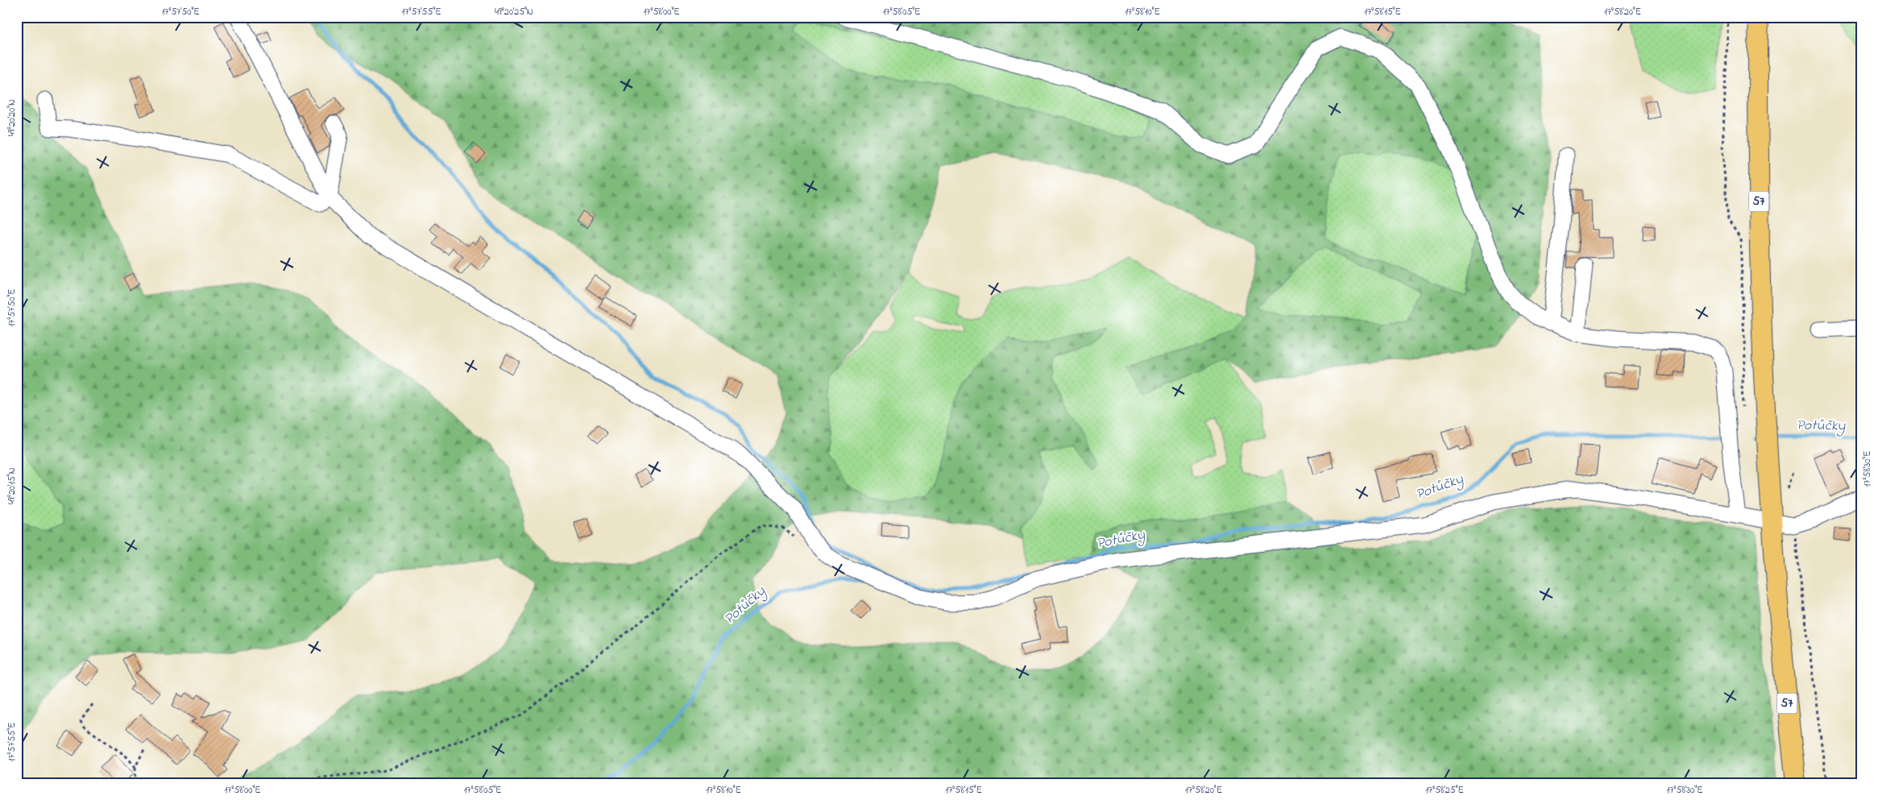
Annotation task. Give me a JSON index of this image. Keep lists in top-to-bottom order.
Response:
{
  "streets": {
    "main road": ["57"]
  },
  "water": ["Potůčky"],
  "coordinates": [
    "17°57'50\"E",
    "17°57'55\"E",
    "49°20'25\"N",
    "17°58'00\"E",
    "17°58'05\"E",
    "17°58'10\"E",
    "17°58'15\"E",
    "17°58'20\"E",
    "49°20'20\"N",
    "17°58'30\"E",
    "49°20'15\"N",
    "17°58'25\"E"
  ]
}
